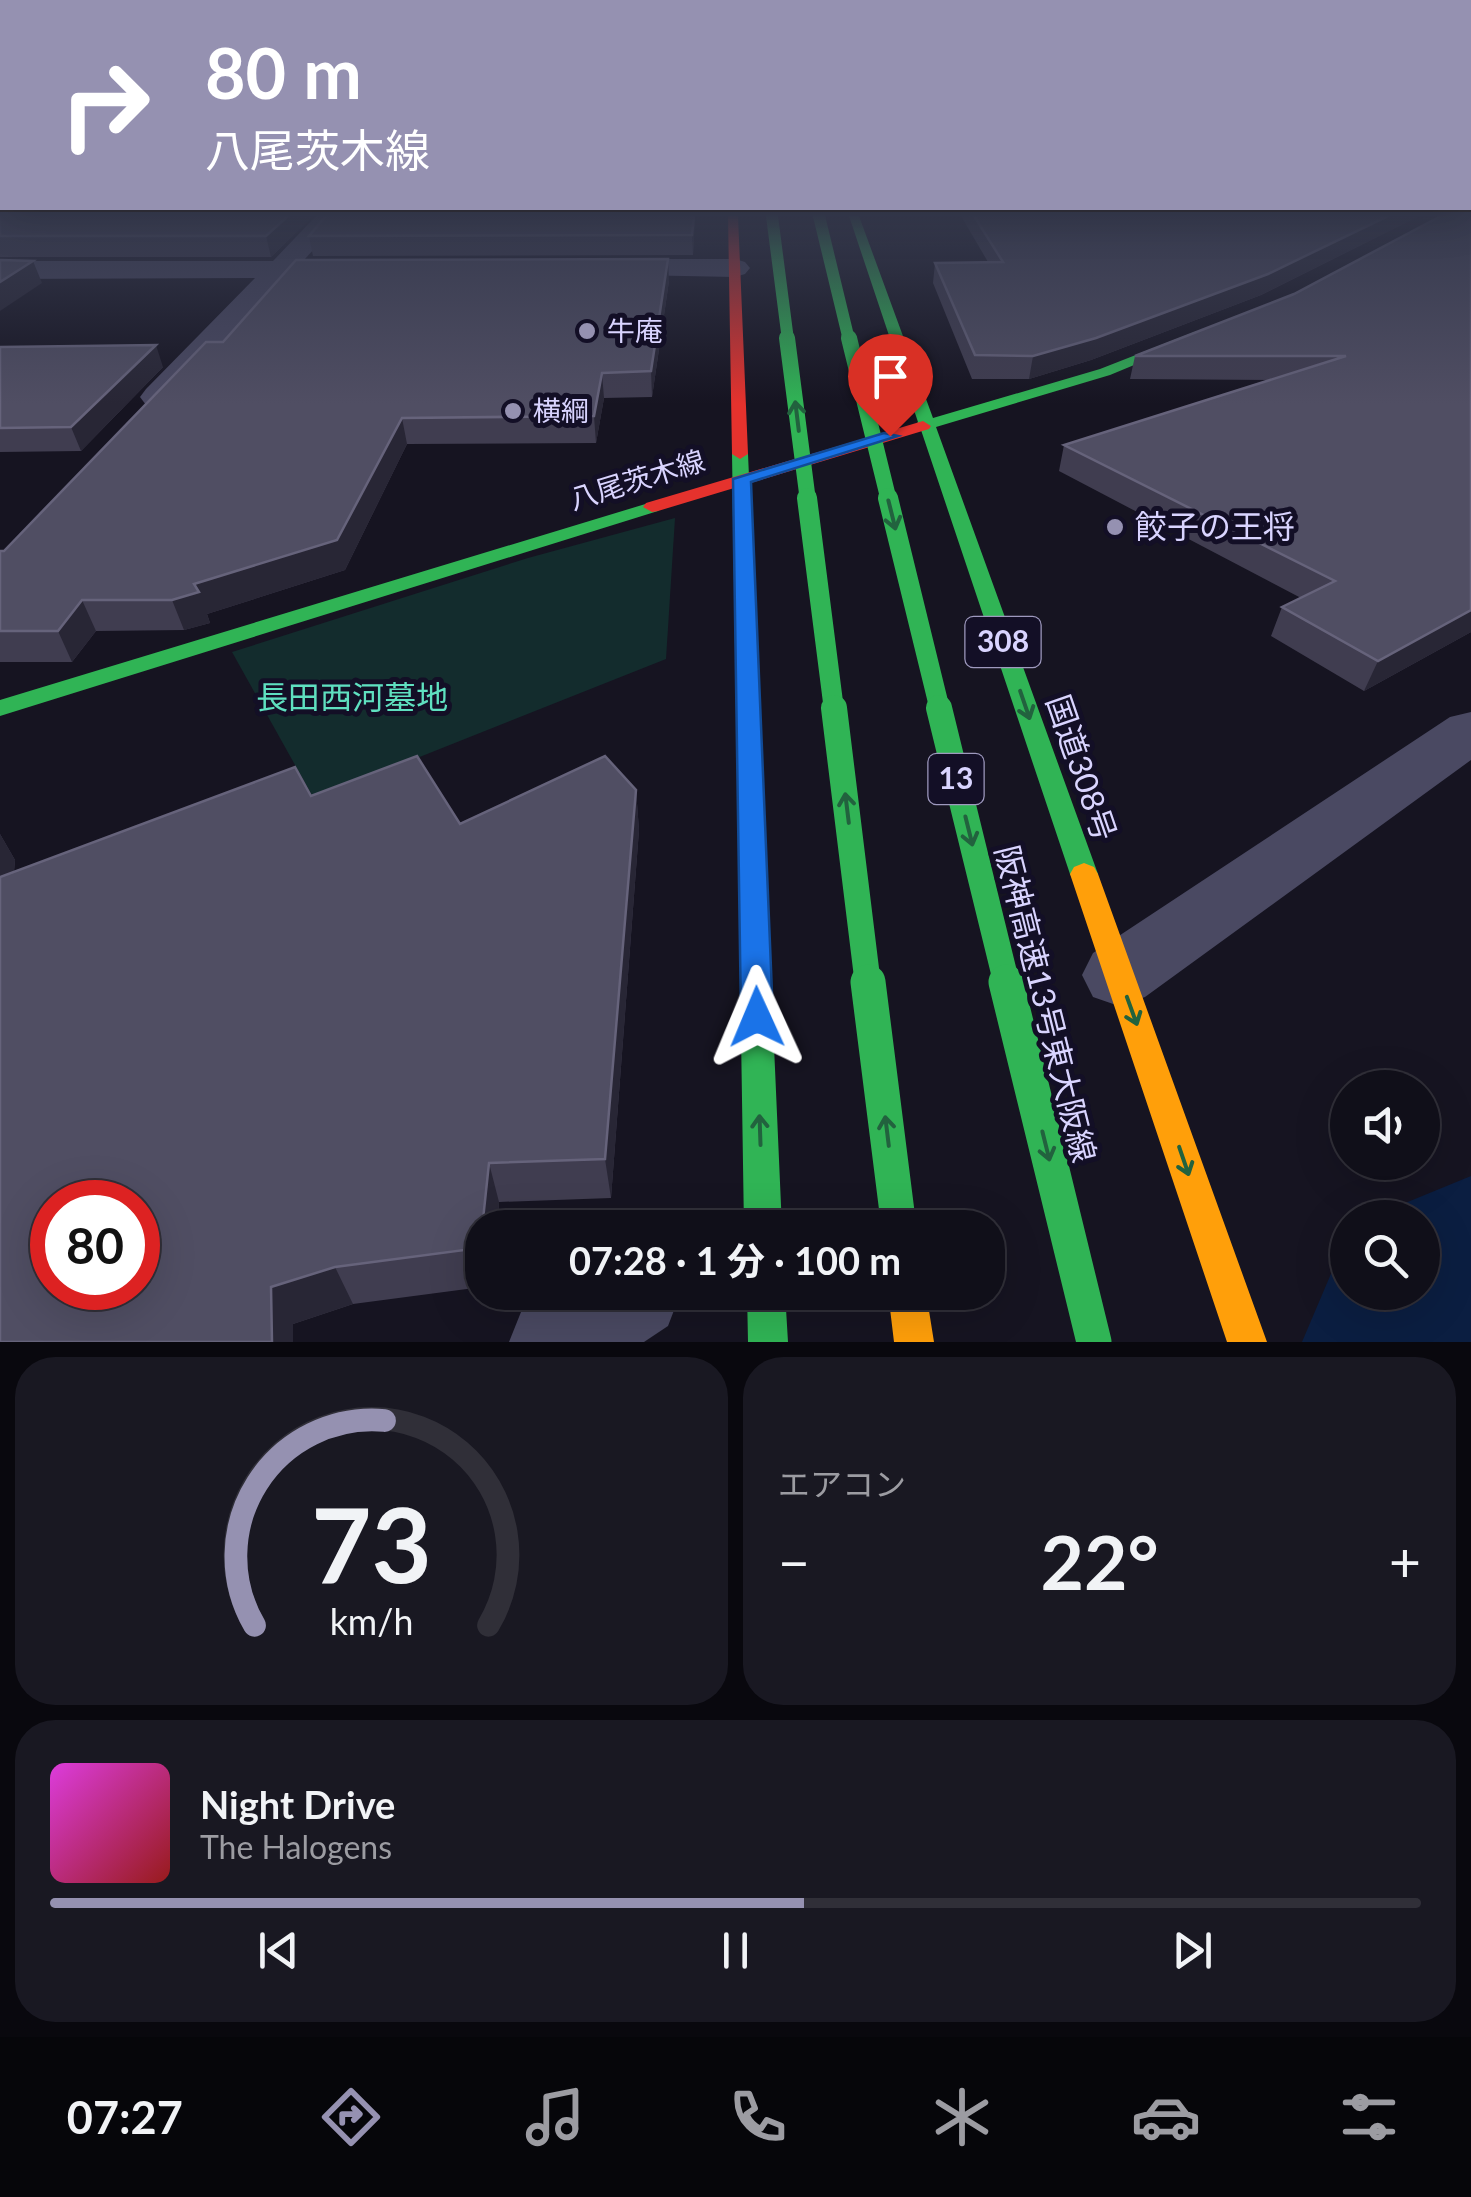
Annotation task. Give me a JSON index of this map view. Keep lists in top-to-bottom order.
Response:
{
  "streets": {
    "main road": [
      "八尾茨木線",
      "308",
      "国道308号",
      "13",
      "阪神高速13号東大阪線"
    ]
  },
  "crossings": [
    ["八尾茨木線", "国道308号"]
  ],
  "parks": ["長田西河墓地"],
  "places": ["牛庵", "横綱", "餃子の王将"],
  "page": {
    "turn": ["80 m", "八尾茨木線"],
    "limit": "80",
    "trip": "07:28 · 1 分 · 100 m",
    "tile": "エアコン",
    "heat": ["−", "22°", "+"],
    "song": ["Night Drive", "The Halogens"],
    "tabs": "07:27",
    "gauge": ["73", "km/h"]
  }
}
